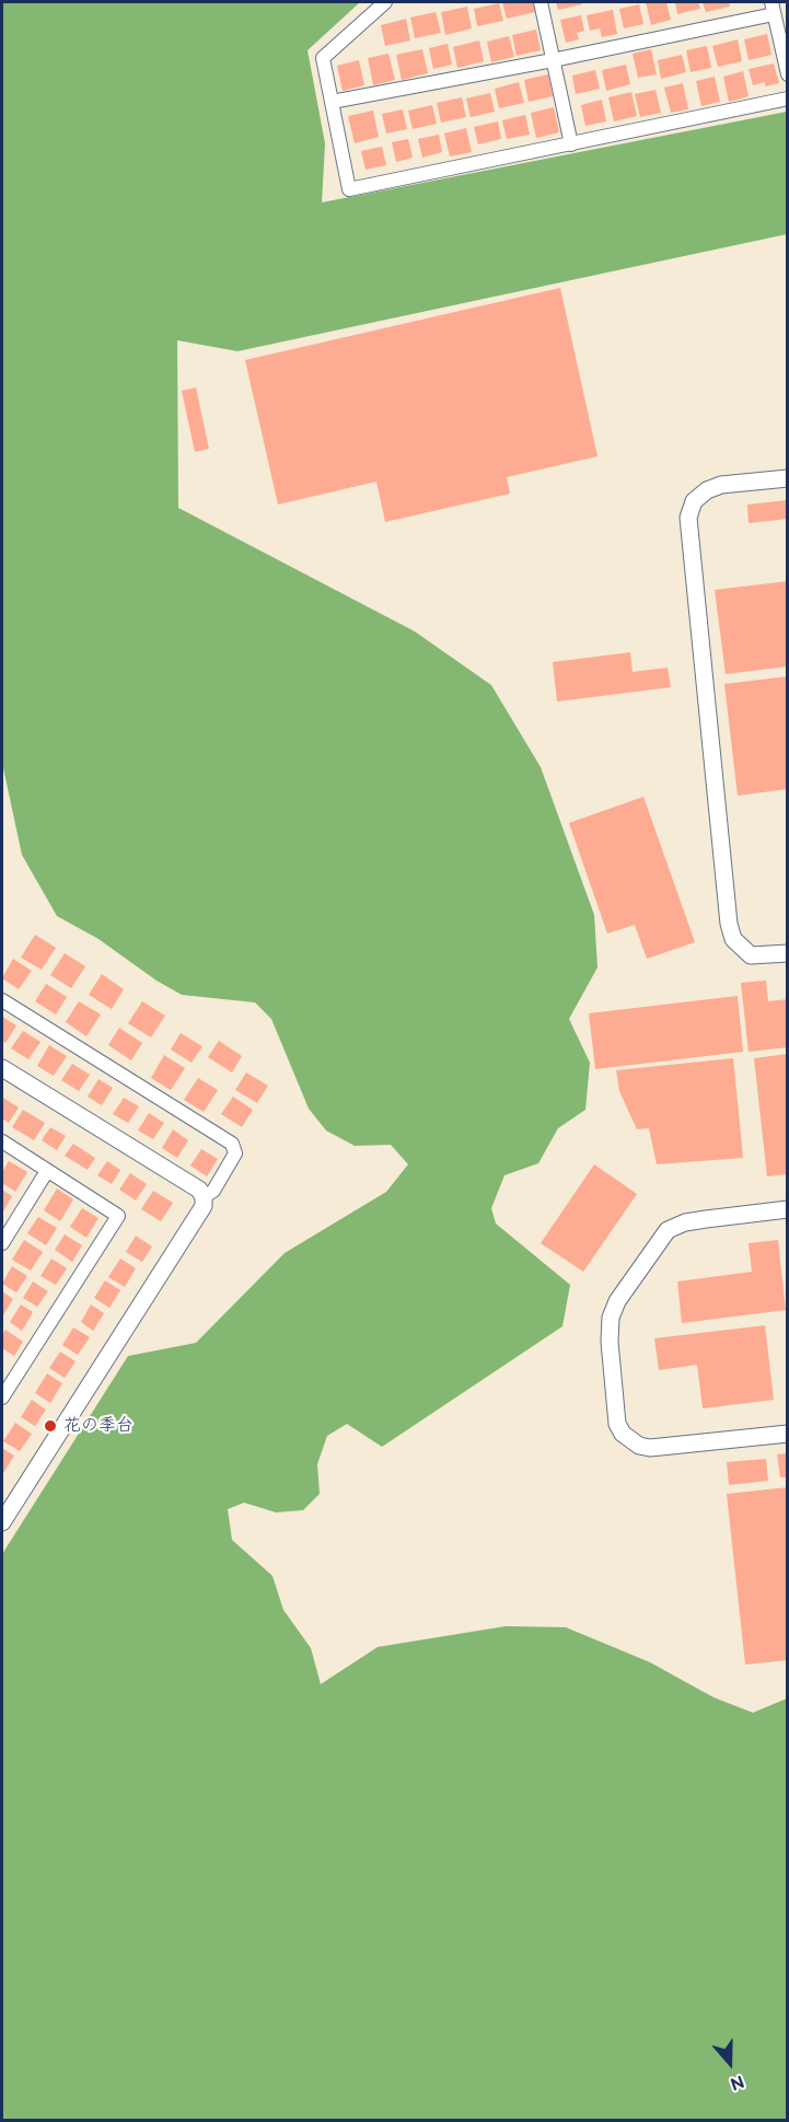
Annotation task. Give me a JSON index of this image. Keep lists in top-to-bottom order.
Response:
{
  "places": ["花の季台"],
  "north": "bottom"
}
